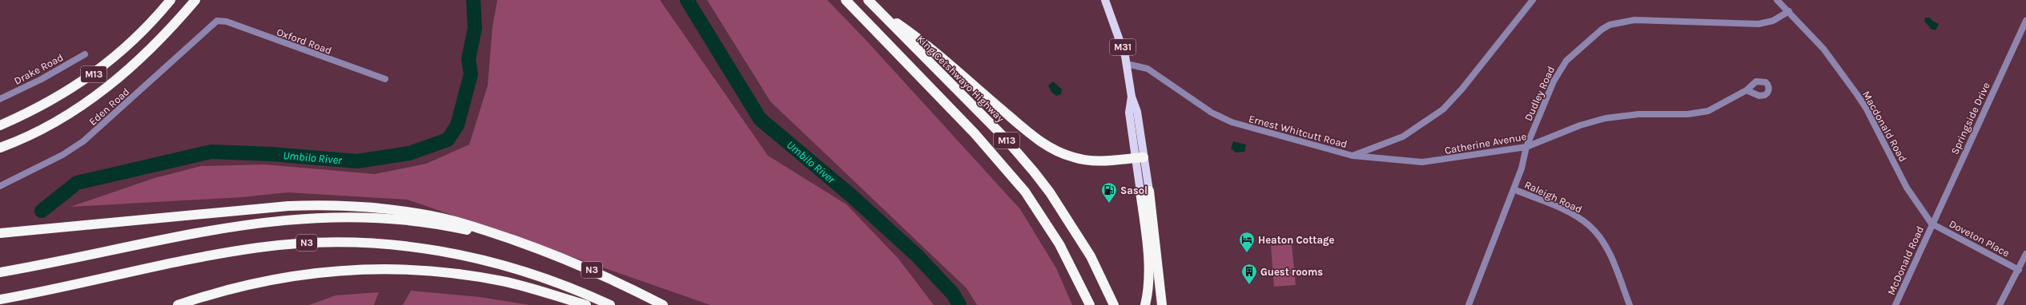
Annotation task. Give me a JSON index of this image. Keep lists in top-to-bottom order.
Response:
{
  "streets": {
    "highway": ["M13", "King Cetshwayo Highway", "N3"],
    "main road": ["M31"],
    "street": [
      "Oxford Road",
      "Drake Road",
      "Dudley Road",
      "Eden Road",
      "Springside Drive",
      "Macdonald Road",
      "Ernest Whitcutt Road",
      "Catherine Avenue",
      "Raleigh Road",
      "Doveton Place",
      "McDonald Road"
    ]
  },
  "crossings": [
    ["Oxford Road", "Eden Road"],
    ["M31", "Ernest Whitcutt Road"],
    ["Dudley Road", "Macdonald Road"],
    ["Dudley Road", "Catherine Avenue"],
    ["Dudley Road", "Raleigh Road"],
    ["Springside Drive", "Macdonald Road"],
    ["Springside Drive", "Doveton Place"],
    ["Springside Drive", "McDonald Road"],
    ["Macdonald Road", "Doveton Place"],
    ["Macdonald Road", "McDonald Road"],
    ["Ernest Whitcutt Road", "Catherine Avenue"],
    ["Doveton Place", "McDonald Road"]
  ],
  "water": ["Umbilo River"],
  "places": {
    "fuel station": ["Sasol"],
    "hotel": ["Heaton Cottage"],
    "building": ["Guest rooms"]
  }
}
